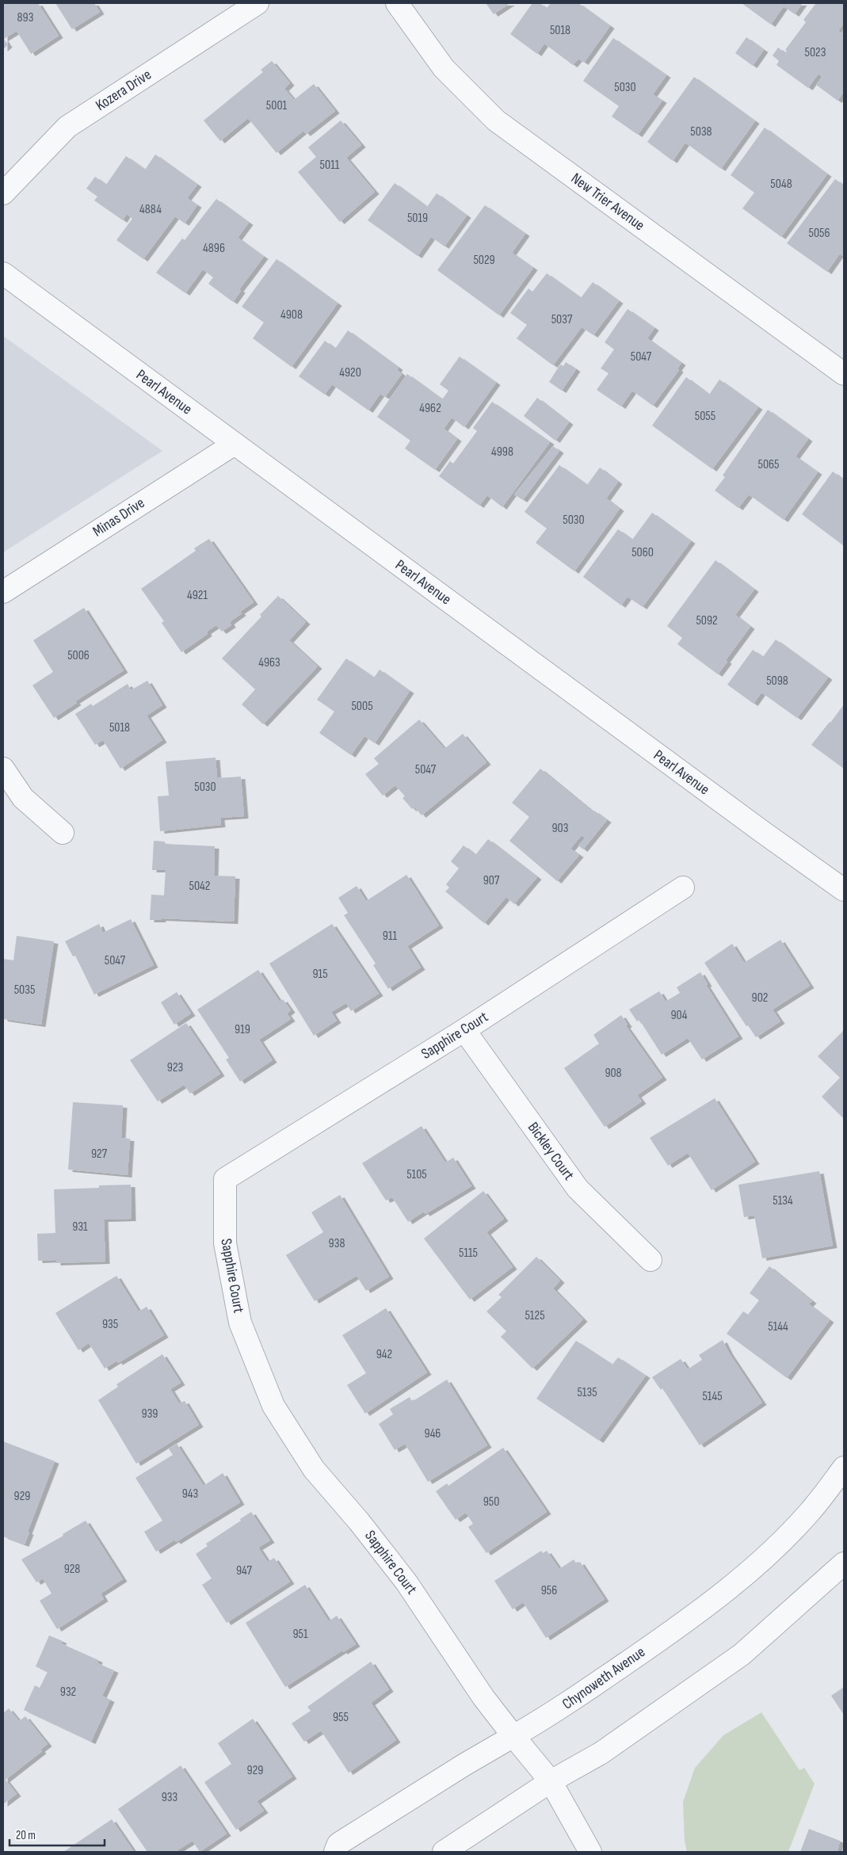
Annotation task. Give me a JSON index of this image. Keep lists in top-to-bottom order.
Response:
{
  "streets": {
    "street": [
      "Kozera Drive",
      "New Trier Avenue",
      "Pearl Avenue",
      "Minas Drive",
      "Sapphire Court",
      "Bickley Court",
      "Chynoweth Avenue"
    ]
  },
  "crossings": [
    ["Pearl Avenue", "Minas Drive"],
    ["Sapphire Court", "Bickley Court"],
    ["Sapphire Court", "Chynoweth Avenue"]
  ],
  "house_numbers": [
    "893",
    "5018",
    "5023",
    "5030",
    "5001",
    "5038",
    "5011",
    "5048",
    "4884",
    "5019",
    "5056",
    "4896",
    "5029",
    "4908",
    "5037",
    "5047",
    "4920",
    "4962",
    "5055",
    "4998",
    "5065",
    "5030",
    "5060",
    "4921",
    "5092",
    "5006",
    "4963",
    "5098",
    "5005",
    "5018",
    "5047",
    "5030",
    "903",
    "907",
    "5042",
    "911",
    "5047",
    "915",
    "5035",
    "902",
    "904",
    "919",
    "923",
    "908",
    "927",
    "5105",
    "5134",
    "931",
    "938",
    "5115",
    "5125",
    "935",
    "5144",
    "942",
    "5135",
    "5145",
    "939",
    "946",
    "943",
    "929",
    "950",
    "928",
    "947",
    "956",
    "951",
    "932",
    "955",
    "929",
    "933"
  ],
  "scale_bar": "20 m"
}
